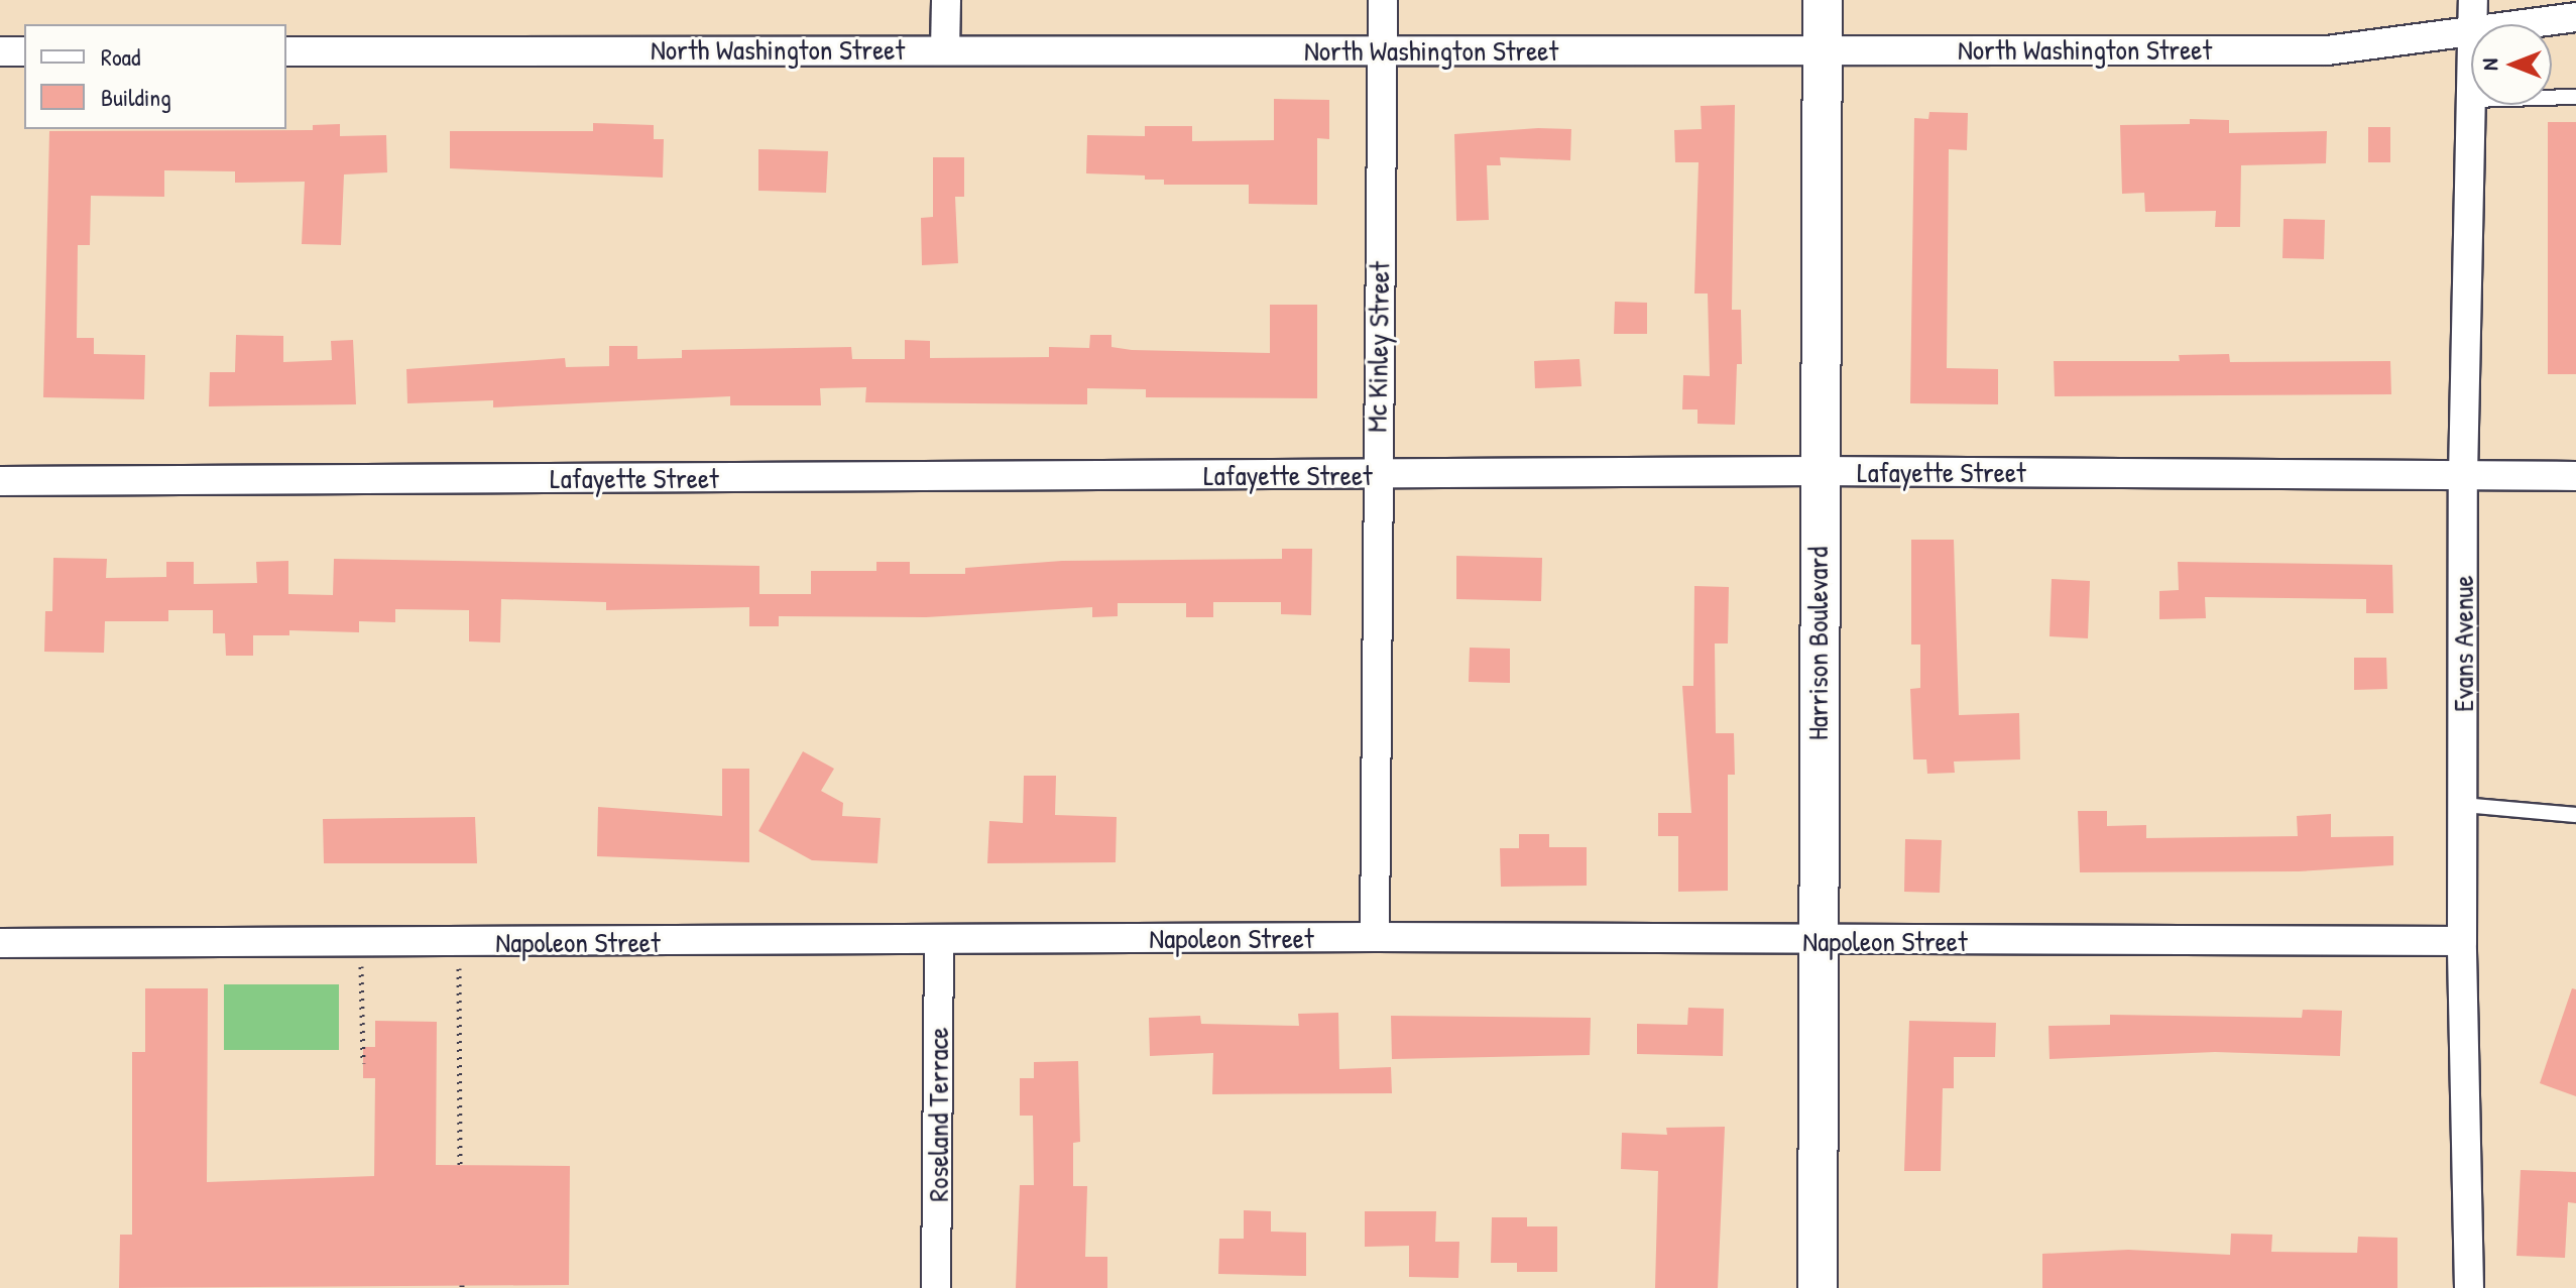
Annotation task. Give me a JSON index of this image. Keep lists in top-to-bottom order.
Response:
{
  "streets": {
    "street": [
      "North Washington Street",
      "Mc Kinley Street",
      "Lafayette Street",
      "Harrison Boulevard",
      "Evans Avenue",
      "Napoleon Street",
      "Roseland Terrace"
    ]
  },
  "crossings": [
    ["North Washington Street", "Mc Kinley Street"],
    ["North Washington Street", "Harrison Boulevard"],
    ["Mc Kinley Street", "Lafayette Street"],
    ["Mc Kinley Street", "Napoleon Street"],
    ["Lafayette Street", "Harrison Boulevard"],
    ["Lafayette Street", "Evans Avenue"],
    ["Harrison Boulevard", "Napoleon Street"],
    ["Evans Avenue", "Napoleon Street"],
    ["Napoleon Street", "Roseland Terrace"]
  ],
  "legend": ["Road", "Building"],
  "north": "left"
}
